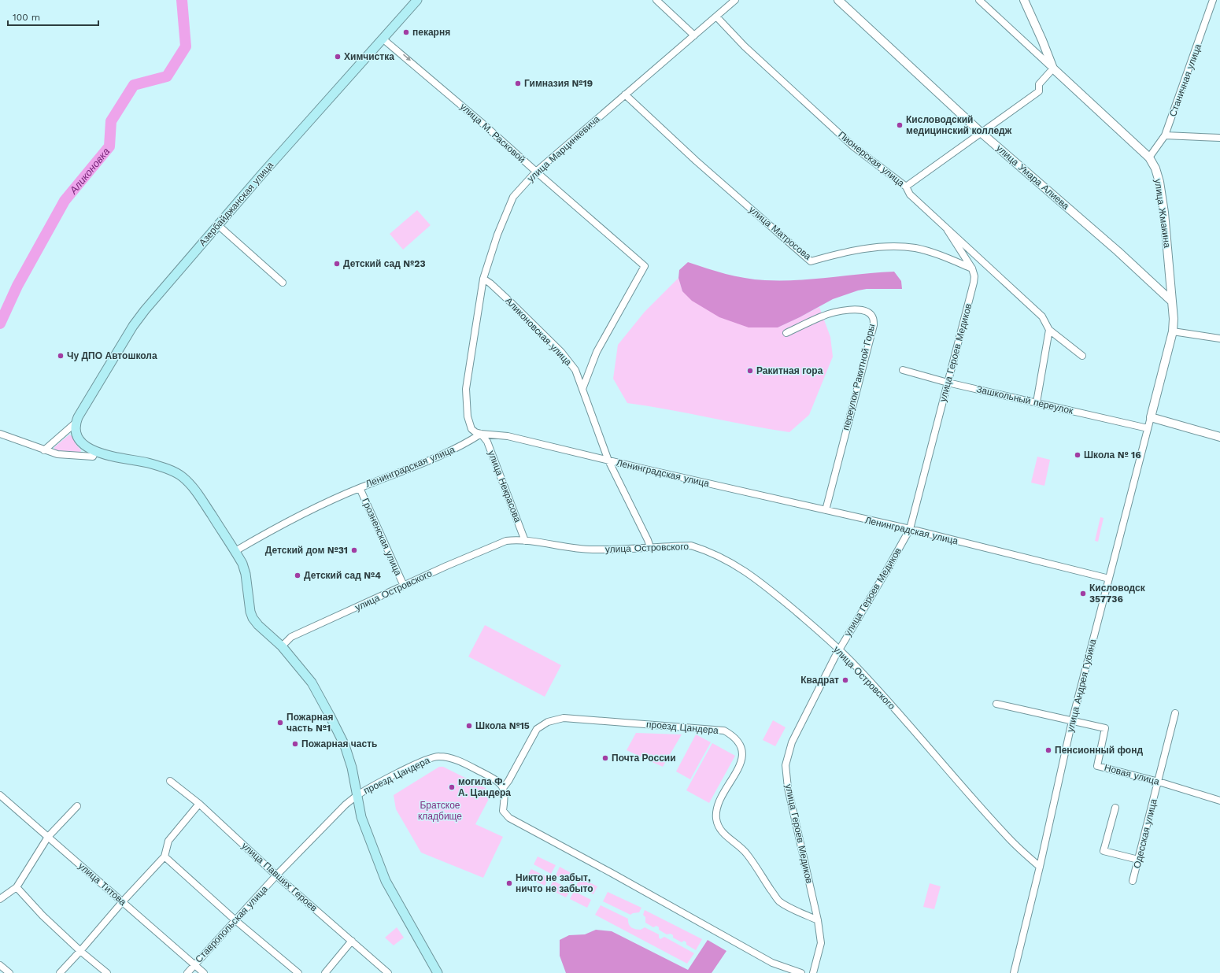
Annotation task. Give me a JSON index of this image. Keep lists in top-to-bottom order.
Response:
{
  "streets": {
    "main road": ["Азербайджанская улица"],
    "street": [
      "Станичная улица",
      "улица М. Расковой",
      "улица Марцинкевича",
      "Пионерская улица",
      "улица Умара Алиева",
      "улица Жмакина",
      "улица Матросова",
      "Аликоновская улица",
      "улица Героев Медиков",
      "переулок Ракитной Горы",
      "Зашкольный переулок",
      "Ленинградская улица",
      "улица Некрасова",
      "Грозненская улица",
      "улица Островского",
      "улица Андрея Губина",
      "проезд Цандера",
      "Новая улица",
      "Одесская улица",
      "улица Павших Героев",
      "улица Титова",
      "Ставропольская улица"
    ]
  },
  "crossings": [
    ["Станичная улица", "улица Жмакина"],
    ["улица М. Расковой", "улица Марцинкевича"],
    ["улица М. Расковой", "Азербайджанская улица"],
    ["улица М. Расковой", "Аликоновская улица"],
    ["улица Марцинкевича", "Пионерская улица"],
    ["улица Марцинкевича", "улица Матросова"],
    ["улица Марцинкевича", "Аликоновская улица"],
    ["улица Марцинкевича", "Ленинградская улица"],
    ["улица Марцинкевича", "улица Некрасова"],
    ["Пионерская улица", "улица Героев Медиков"],
    ["улица Умара Алиева", "улица Жмакина"],
    ["улица Жмакина", "улица Андрея Губина"],
    ["улица Матросова", "улица Героев Медиков"],
    ["Аликоновская улица", "Ленинградская улица"],
    ["Аликоновская улица", "улица Островского"],
    ["улица Героев Медиков", "Зашкольный переулок"],
    ["улица Героев Медиков", "Ленинградская улица"],
    ["улица Героев Медиков", "улица Островского"],
    ["улица Героев Медиков", "проезд Цандера"],
    ["переулок Ракитной Горы", "Ленинградская улица"],
    ["Зашкольный переулок", "улица Андрея Губина"],
    ["Ленинградская улица", "улица Некрасова"],
    ["Ленинградская улица", "Грозненская улица"],
    ["Ленинградская улица", "улица Андрея Губина"],
    ["улица Некрасова", "улица Островского"],
    ["Грозненская улица", "улица Островского"],
    ["улица Островского", "улица Андрея Губина"],
    ["улица Андрея Губина", "Новая улица"],
    ["проезд Цандера", "Ставропольская улица"],
    ["Новая улица", "Одесская улица"],
    ["улица Павших Героев", "Ставропольская улица"],
    ["улица Титова", "Ставропольская улица"]
  ],
  "one_way": ["улица М. Расковой"],
  "water": ["Аликоновка"],
  "parks": ["Братское кладбище"],
  "places": [
    "пекарня",
    "Химчистка",
    "Гимназия №19",
    "Кисловодский медицинский колледж",
    "Детский сад №23",
    "Чу ДПО Автошкола",
    "Ракитная гора",
    "Школа № 16",
    "Детский дом №31",
    "Детский сад №4",
    "Кисловодск 357736",
    "Квадрат",
    "Пожарная часть №1",
    "Школа №15",
    "Пожарная часть",
    "Пенсионный фонд",
    "Почта России",
    "могила Ф. А. Цандера",
    "Никто не забыт, ничто не забыто"
  ],
  "scale_bar": "100 m"
}
